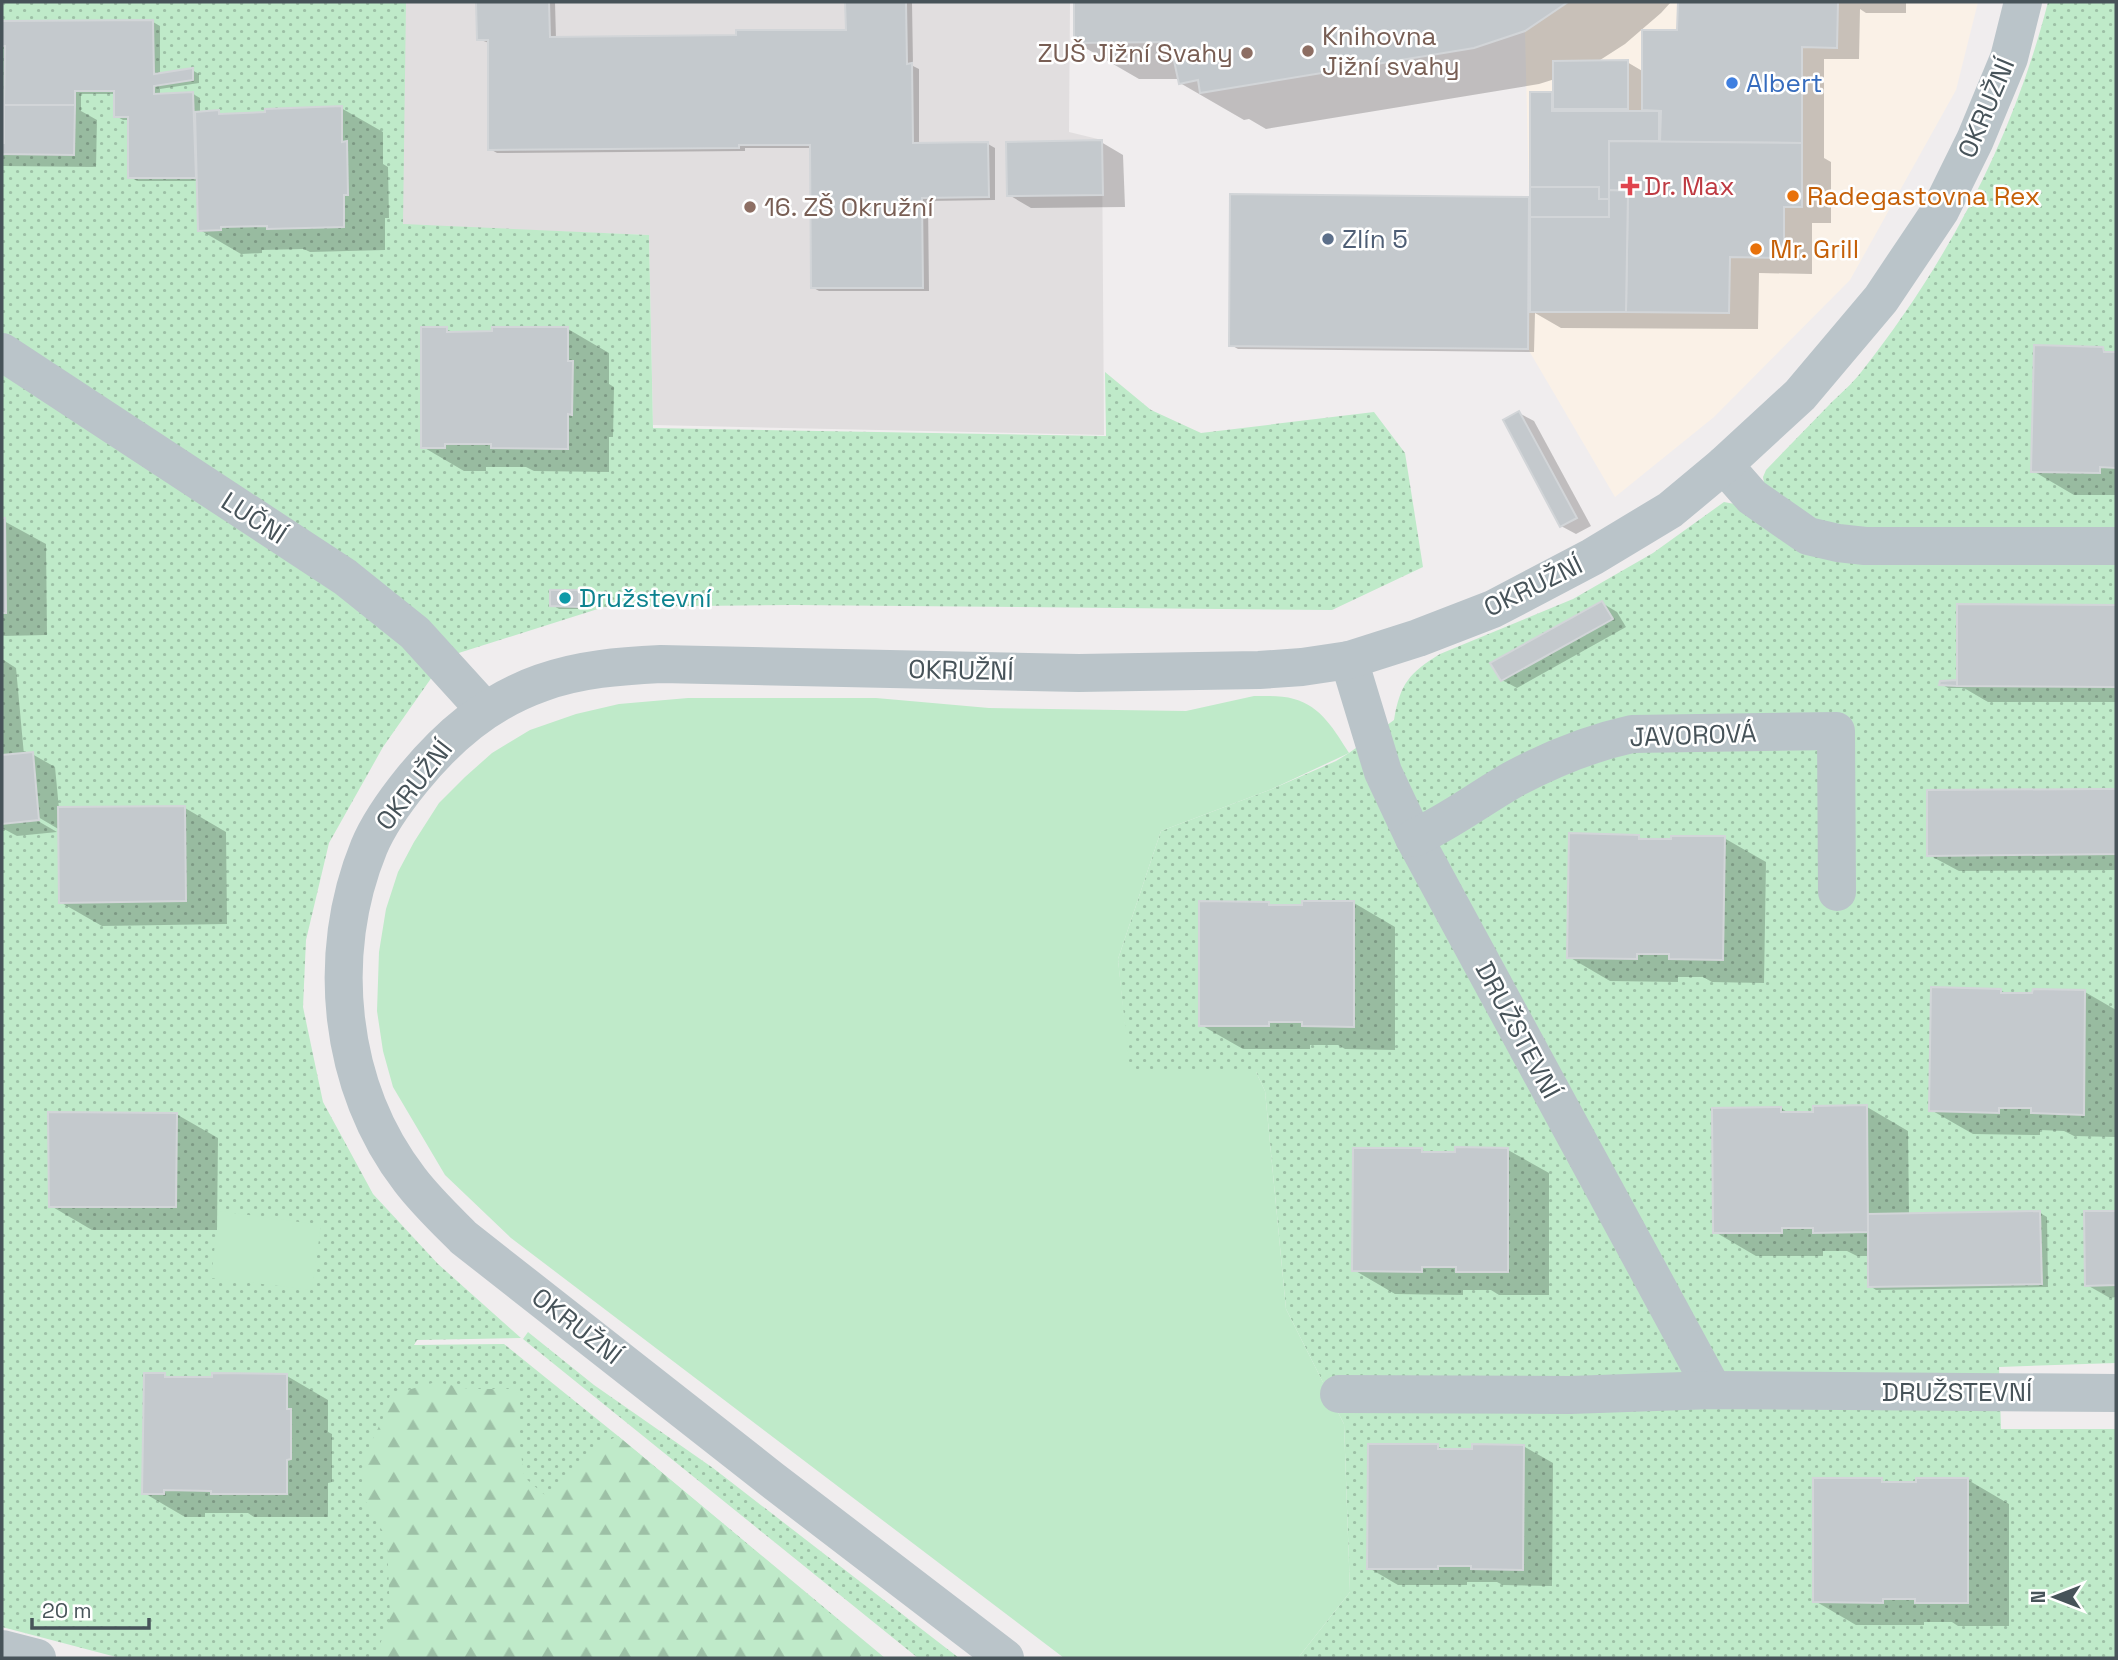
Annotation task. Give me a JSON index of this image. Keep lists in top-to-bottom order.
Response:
{
  "streets": {
    "street": [
      "OKRUŽNÍ",
      "LUČNÍ",
      "JAVOROVÁ",
      "DRUŽSTEVNÍ"
    ]
  },
  "crossings": [
    ["OKRUŽNÍ", "LUČNÍ"],
    ["OKRUŽNÍ", "DRUŽSTEVNÍ"],
    ["JAVOROVÁ", "DRUŽSTEVNÍ"]
  ],
  "places": {
    "other": [
      "Knihovna Jižní svahy",
      "ZUŠ Jižní Svahy",
      "Albert",
      "Radegastovna Rex",
      "16. ZŠ Okružní",
      "Zlín 5",
      "Mr. Grill",
      "Družstevní"
    ],
    "health": ["Dr. Max"]
  },
  "scale_bar": "20 m",
  "north": "left"
}
